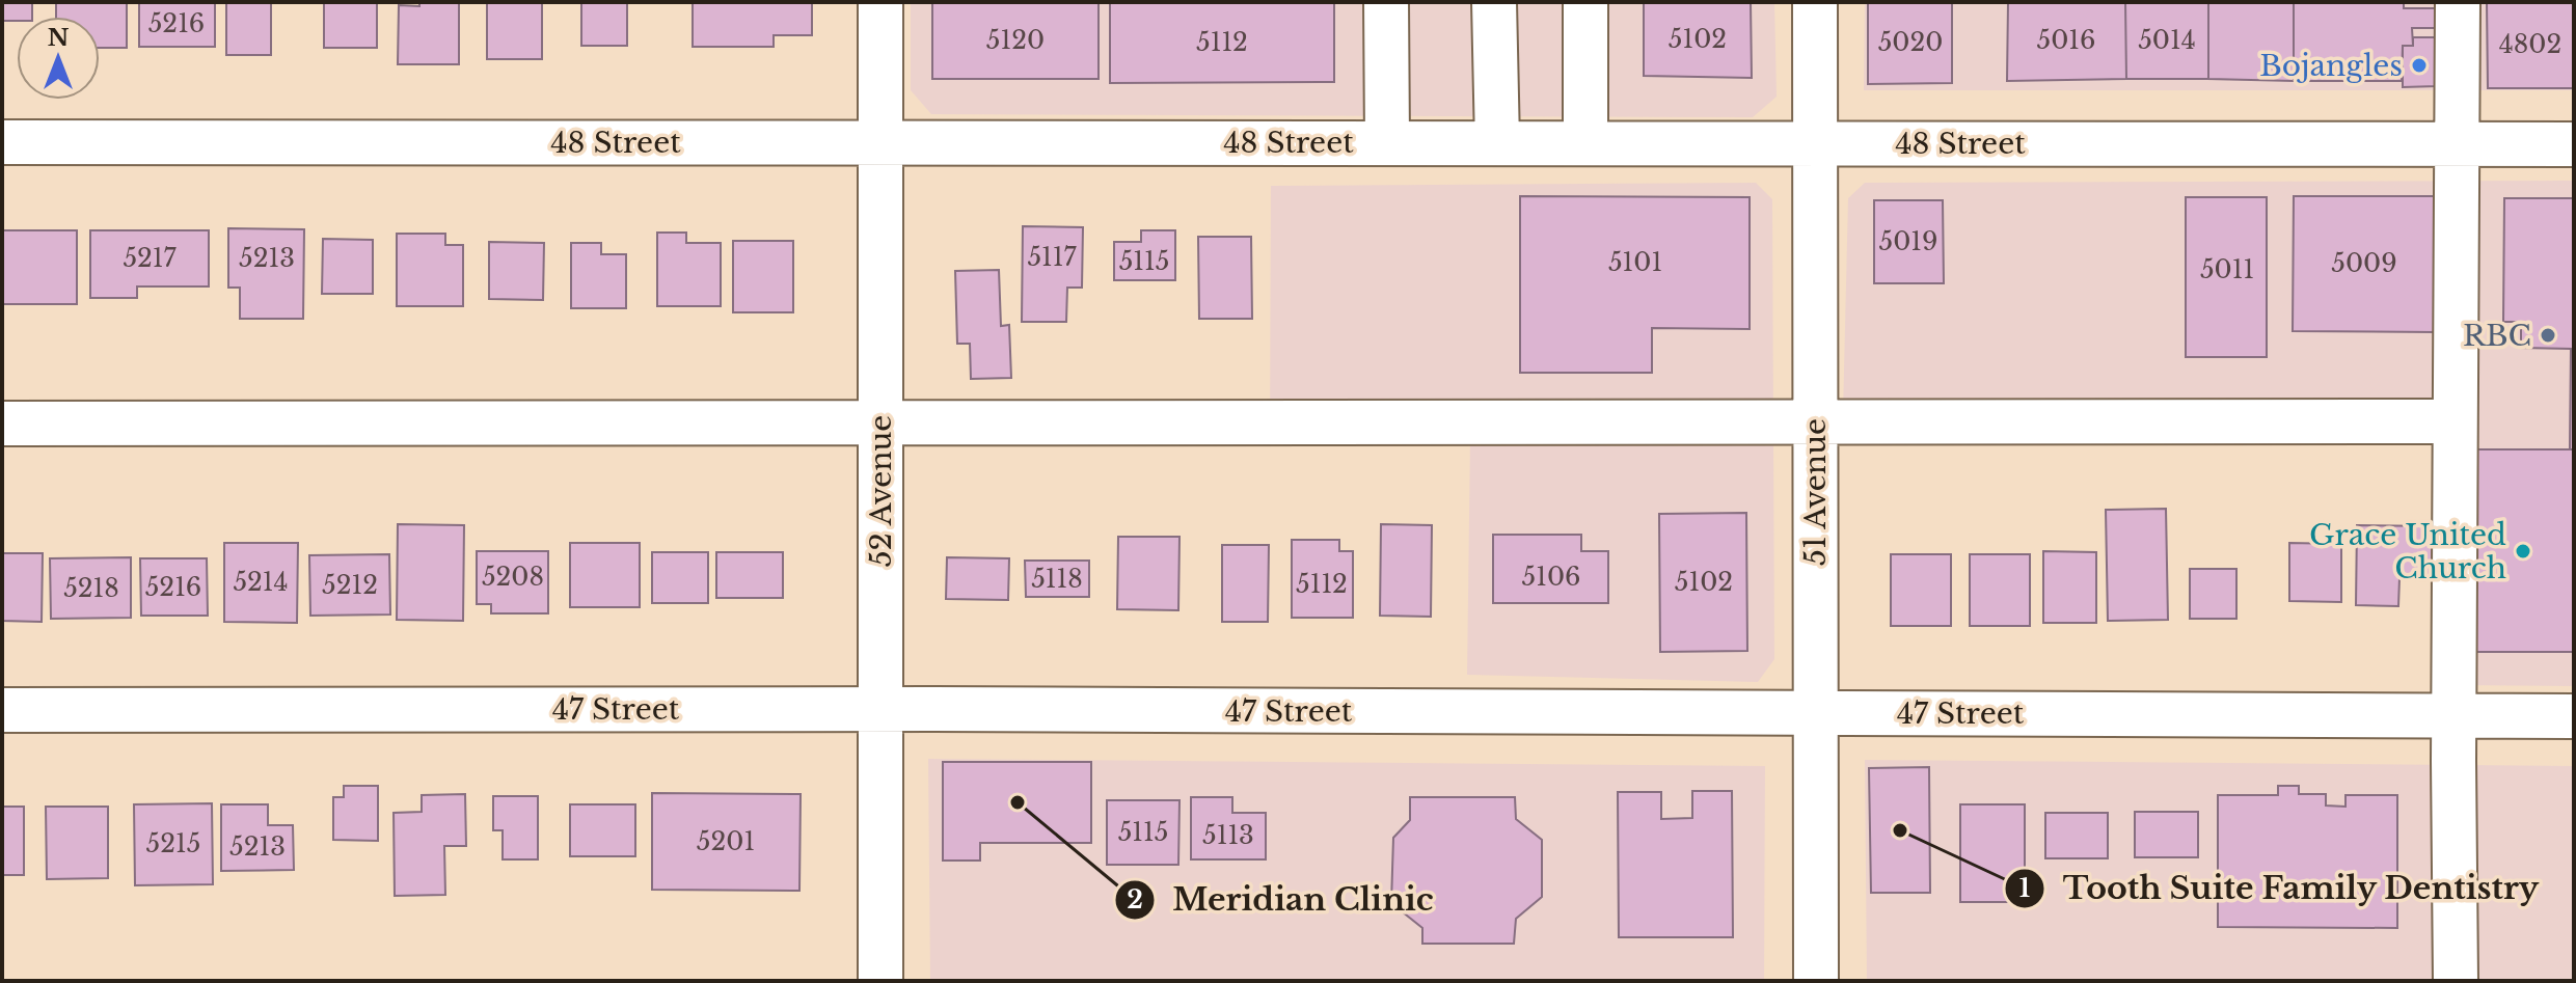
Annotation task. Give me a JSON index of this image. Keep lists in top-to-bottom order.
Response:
{
  "streets": {
    "street": [
      "48 Street",
      "52 Avenue",
      "51 Avenue",
      "47 Street"
    ]
  },
  "crossings": [
    ["48 Street", "52 Avenue"],
    ["48 Street", "51 Avenue"],
    ["52 Avenue", "47 Street"],
    ["51 Avenue", "47 Street"]
  ],
  "places": [
    "Bojangles",
    "RBC",
    "Grace United Church",
    "Meridian Clinic",
    "Tooth Suite Family Dentistry"
  ],
  "house_numbers": [
    "5216",
    "5102",
    "5120",
    "5016",
    "5014",
    "5112",
    "5020",
    "4802",
    "5019",
    "5117",
    "5217",
    "5213",
    "5115",
    "5101",
    "5009",
    "5011",
    "5208",
    "5106",
    "5118",
    "5214",
    "5102",
    "5112",
    "5212",
    "5216",
    "5218",
    "5115",
    "5113",
    "5201",
    "5215",
    "5213"
  ],
  "north": "top"
}
